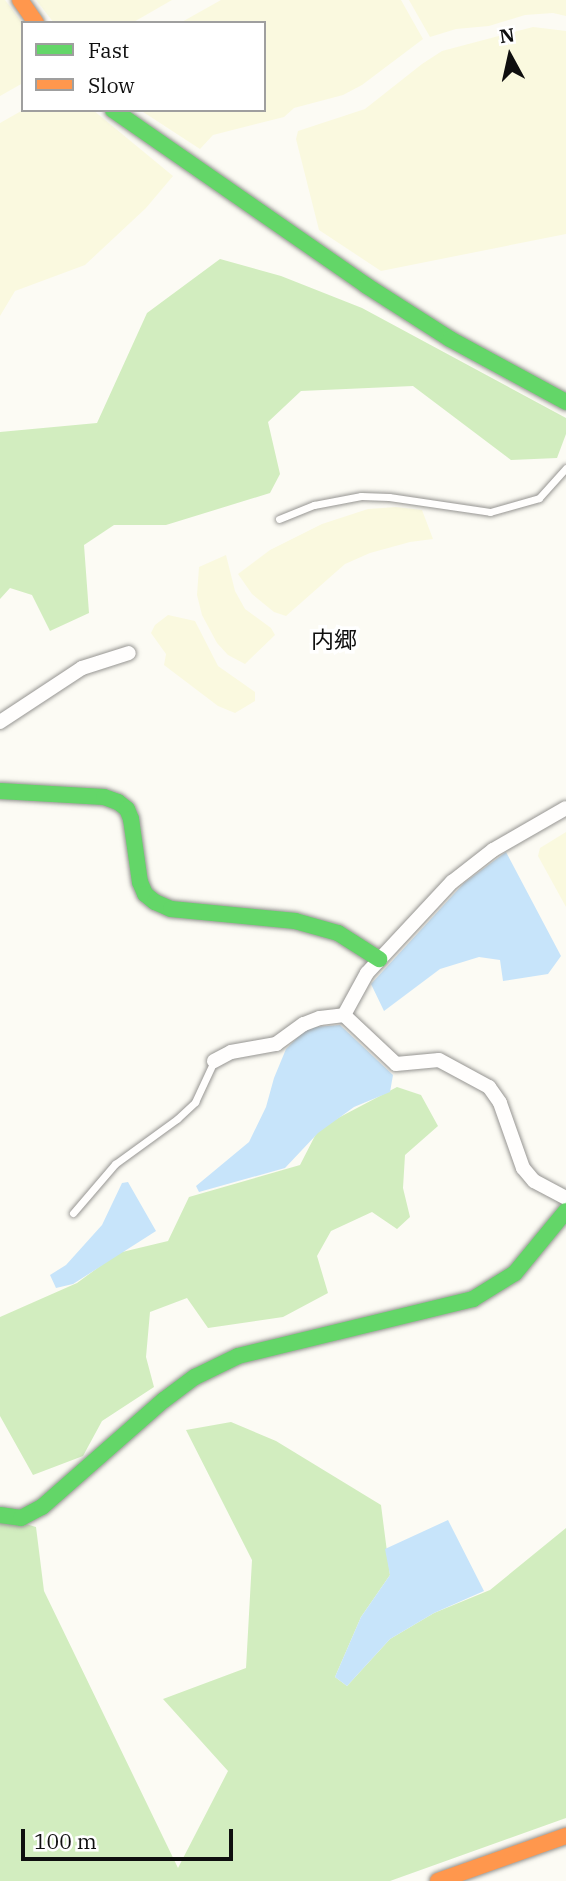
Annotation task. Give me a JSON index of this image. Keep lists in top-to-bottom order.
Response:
{
  "districts": ["内郷"],
  "legend": ["Fast", "Slow"],
  "scale_bar": "100 m",
  "north": "top"
}
